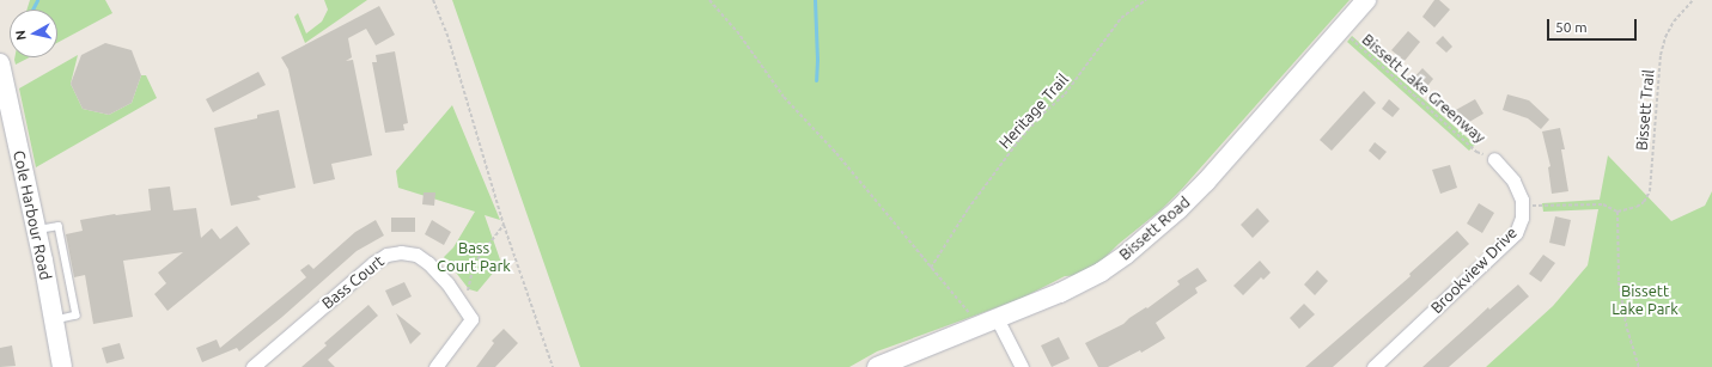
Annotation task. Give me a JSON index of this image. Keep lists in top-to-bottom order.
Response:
{
  "streets": {
    "main road": ["Cole Harbour Road", "Bissett Road"],
    "street": ["Brookview Drive", "Bass Court"],
    "path": ["Bissett Lake Greenway", "Bissett Trail", "Heritage Trail"]
  },
  "crossings": [
    ["Bissett Lake Greenway", "Bissett Road"],
    ["Bissett Lake Greenway", "Brookview Drive"]
  ],
  "parks": ["Bass Court Park", "Bissett Lake Park"],
  "scale_bar": "50 m",
  "north": "left"
}
